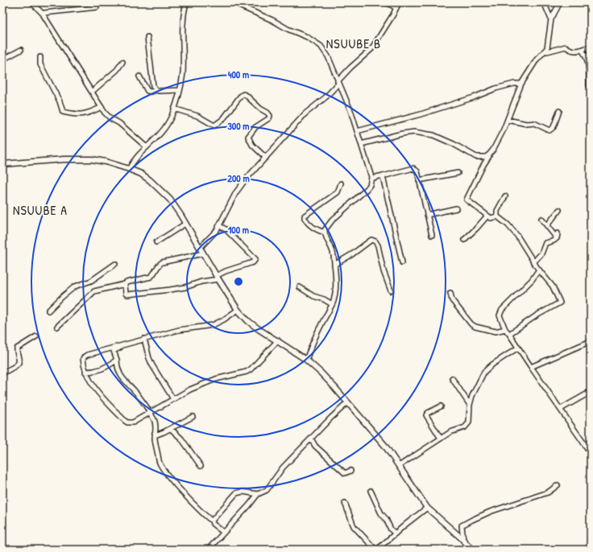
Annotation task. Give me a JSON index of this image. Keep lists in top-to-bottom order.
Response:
{
  "districts": ["NSUUBE B", "NSUUBE A"],
  "rings": [
    "400 m",
    "300 m",
    "200 m",
    "100 m"
  ]
}
